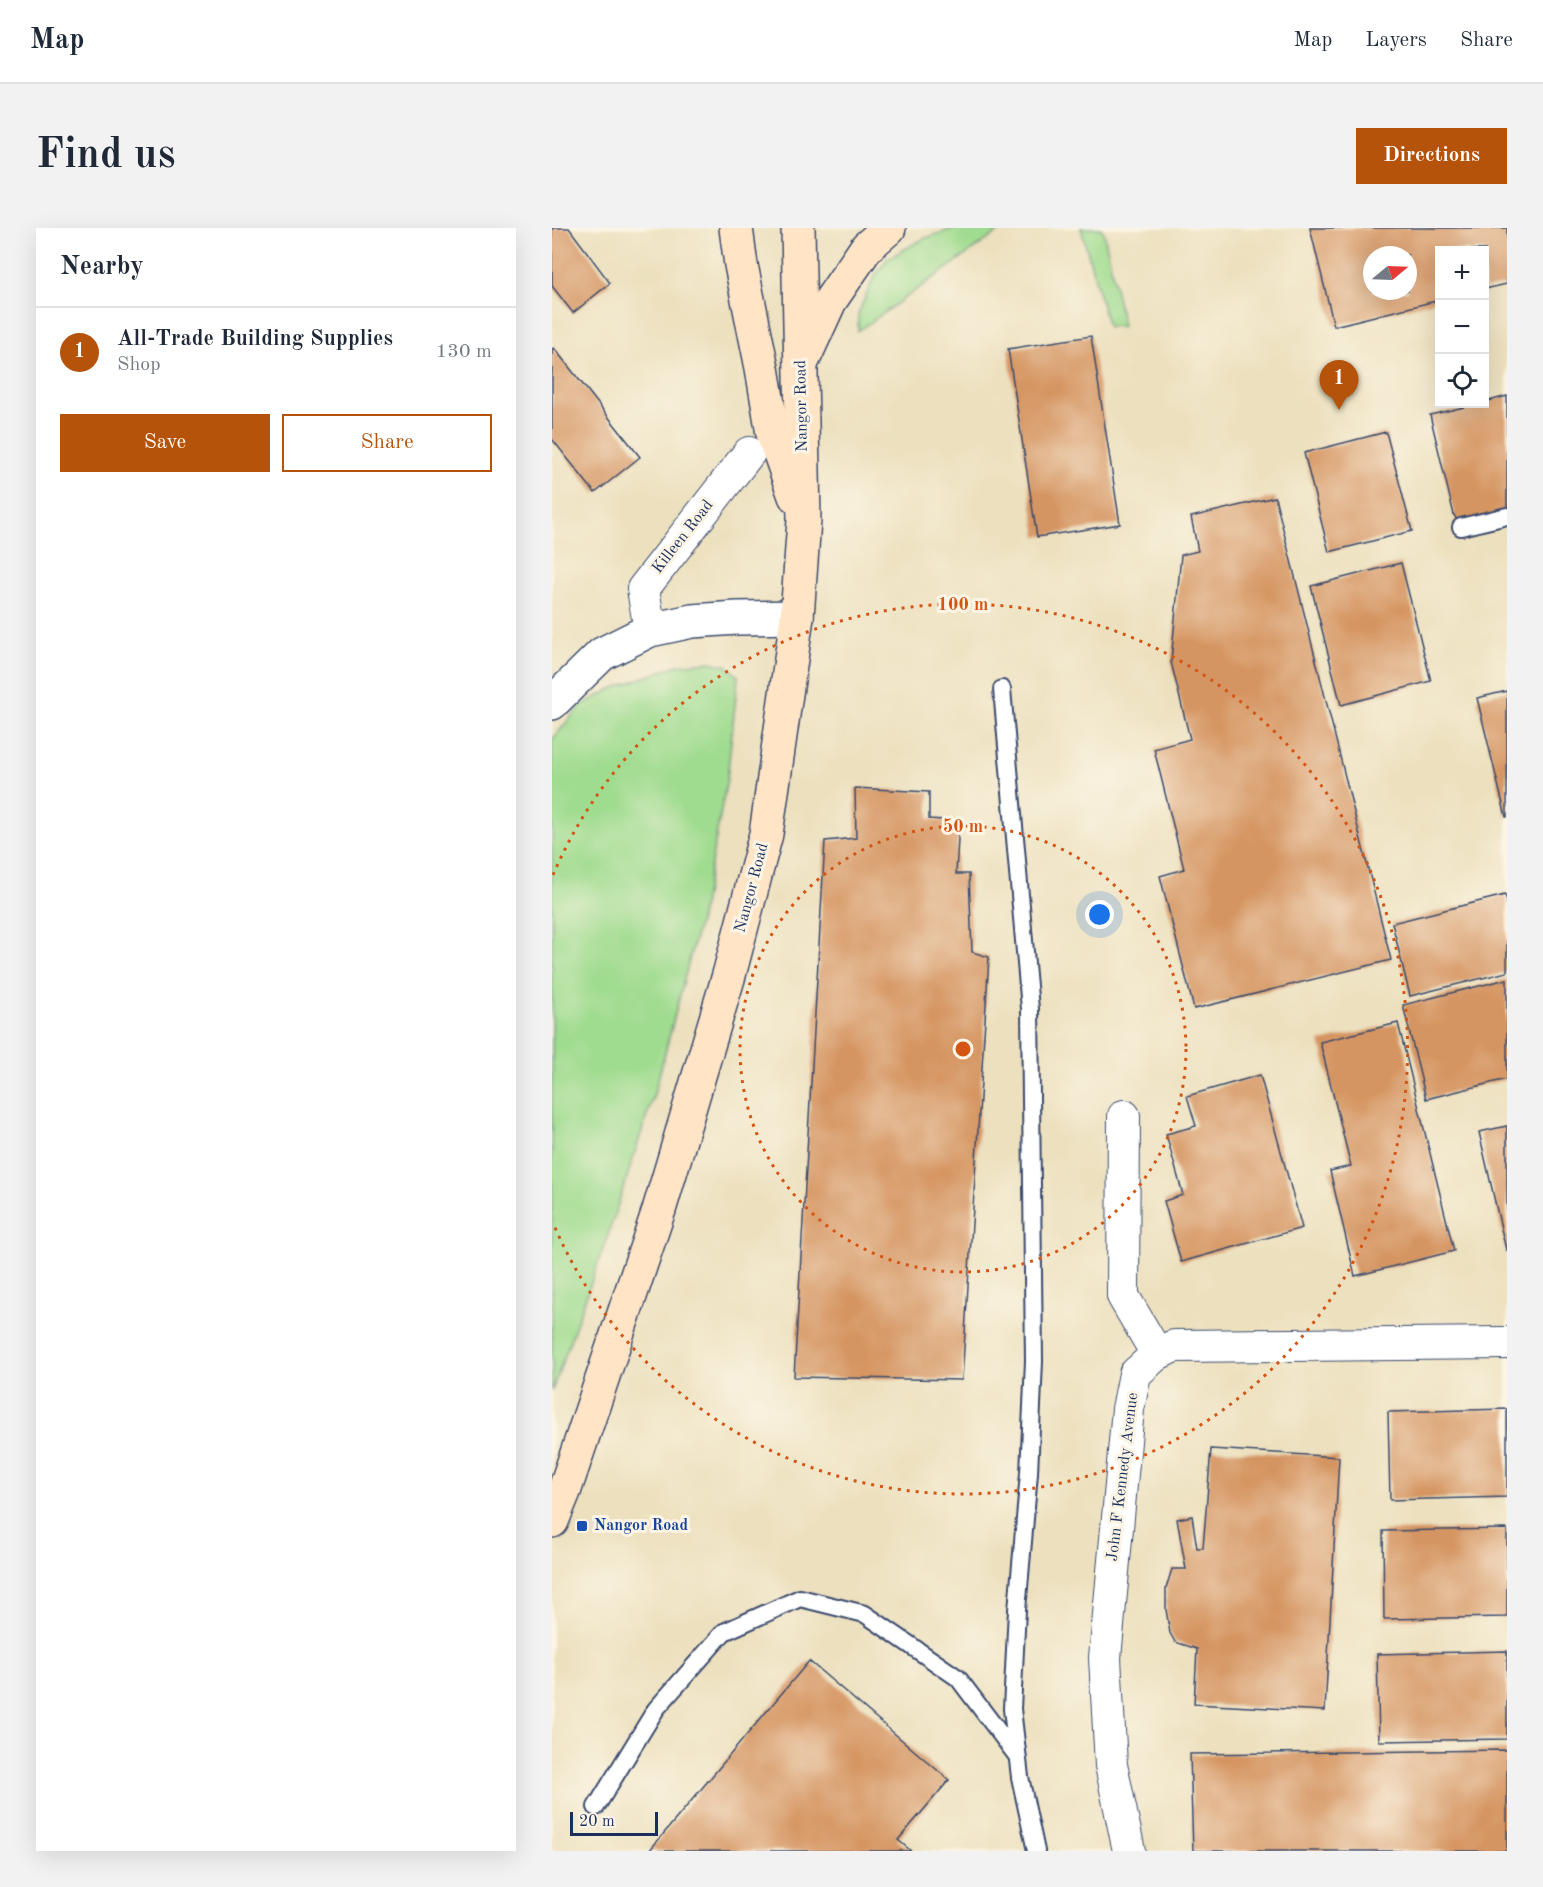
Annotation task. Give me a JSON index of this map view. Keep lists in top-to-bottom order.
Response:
{
  "streets": {
    "main road": ["Nangor Road"],
    "street": ["Killeen Road", "John F Kennedy Avenue"]
  },
  "places": {
    "transit": ["Nangor Road"]
  },
  "scale_bar": "20 m",
  "north": "right",
  "page": {
    "header": "Map",
    "nav": ["Map", "Layers", "Share"],
    "buttons": [
      "Directions",
      ["Save", "Share"]
    ],
    "title": "Find us",
    "heading": "Nearby",
    "map_buttons": ["+", "−"],
    "list": [
      {
        "mark": "1",
        "name": "All-Trade Building Supplies",
        "note": "Shop",
        "value": "130 m"
      }
    ],
    "pins": "1",
    "scale": "20 m"
  },
  "rings": ["100 m", "50 m"]
}
